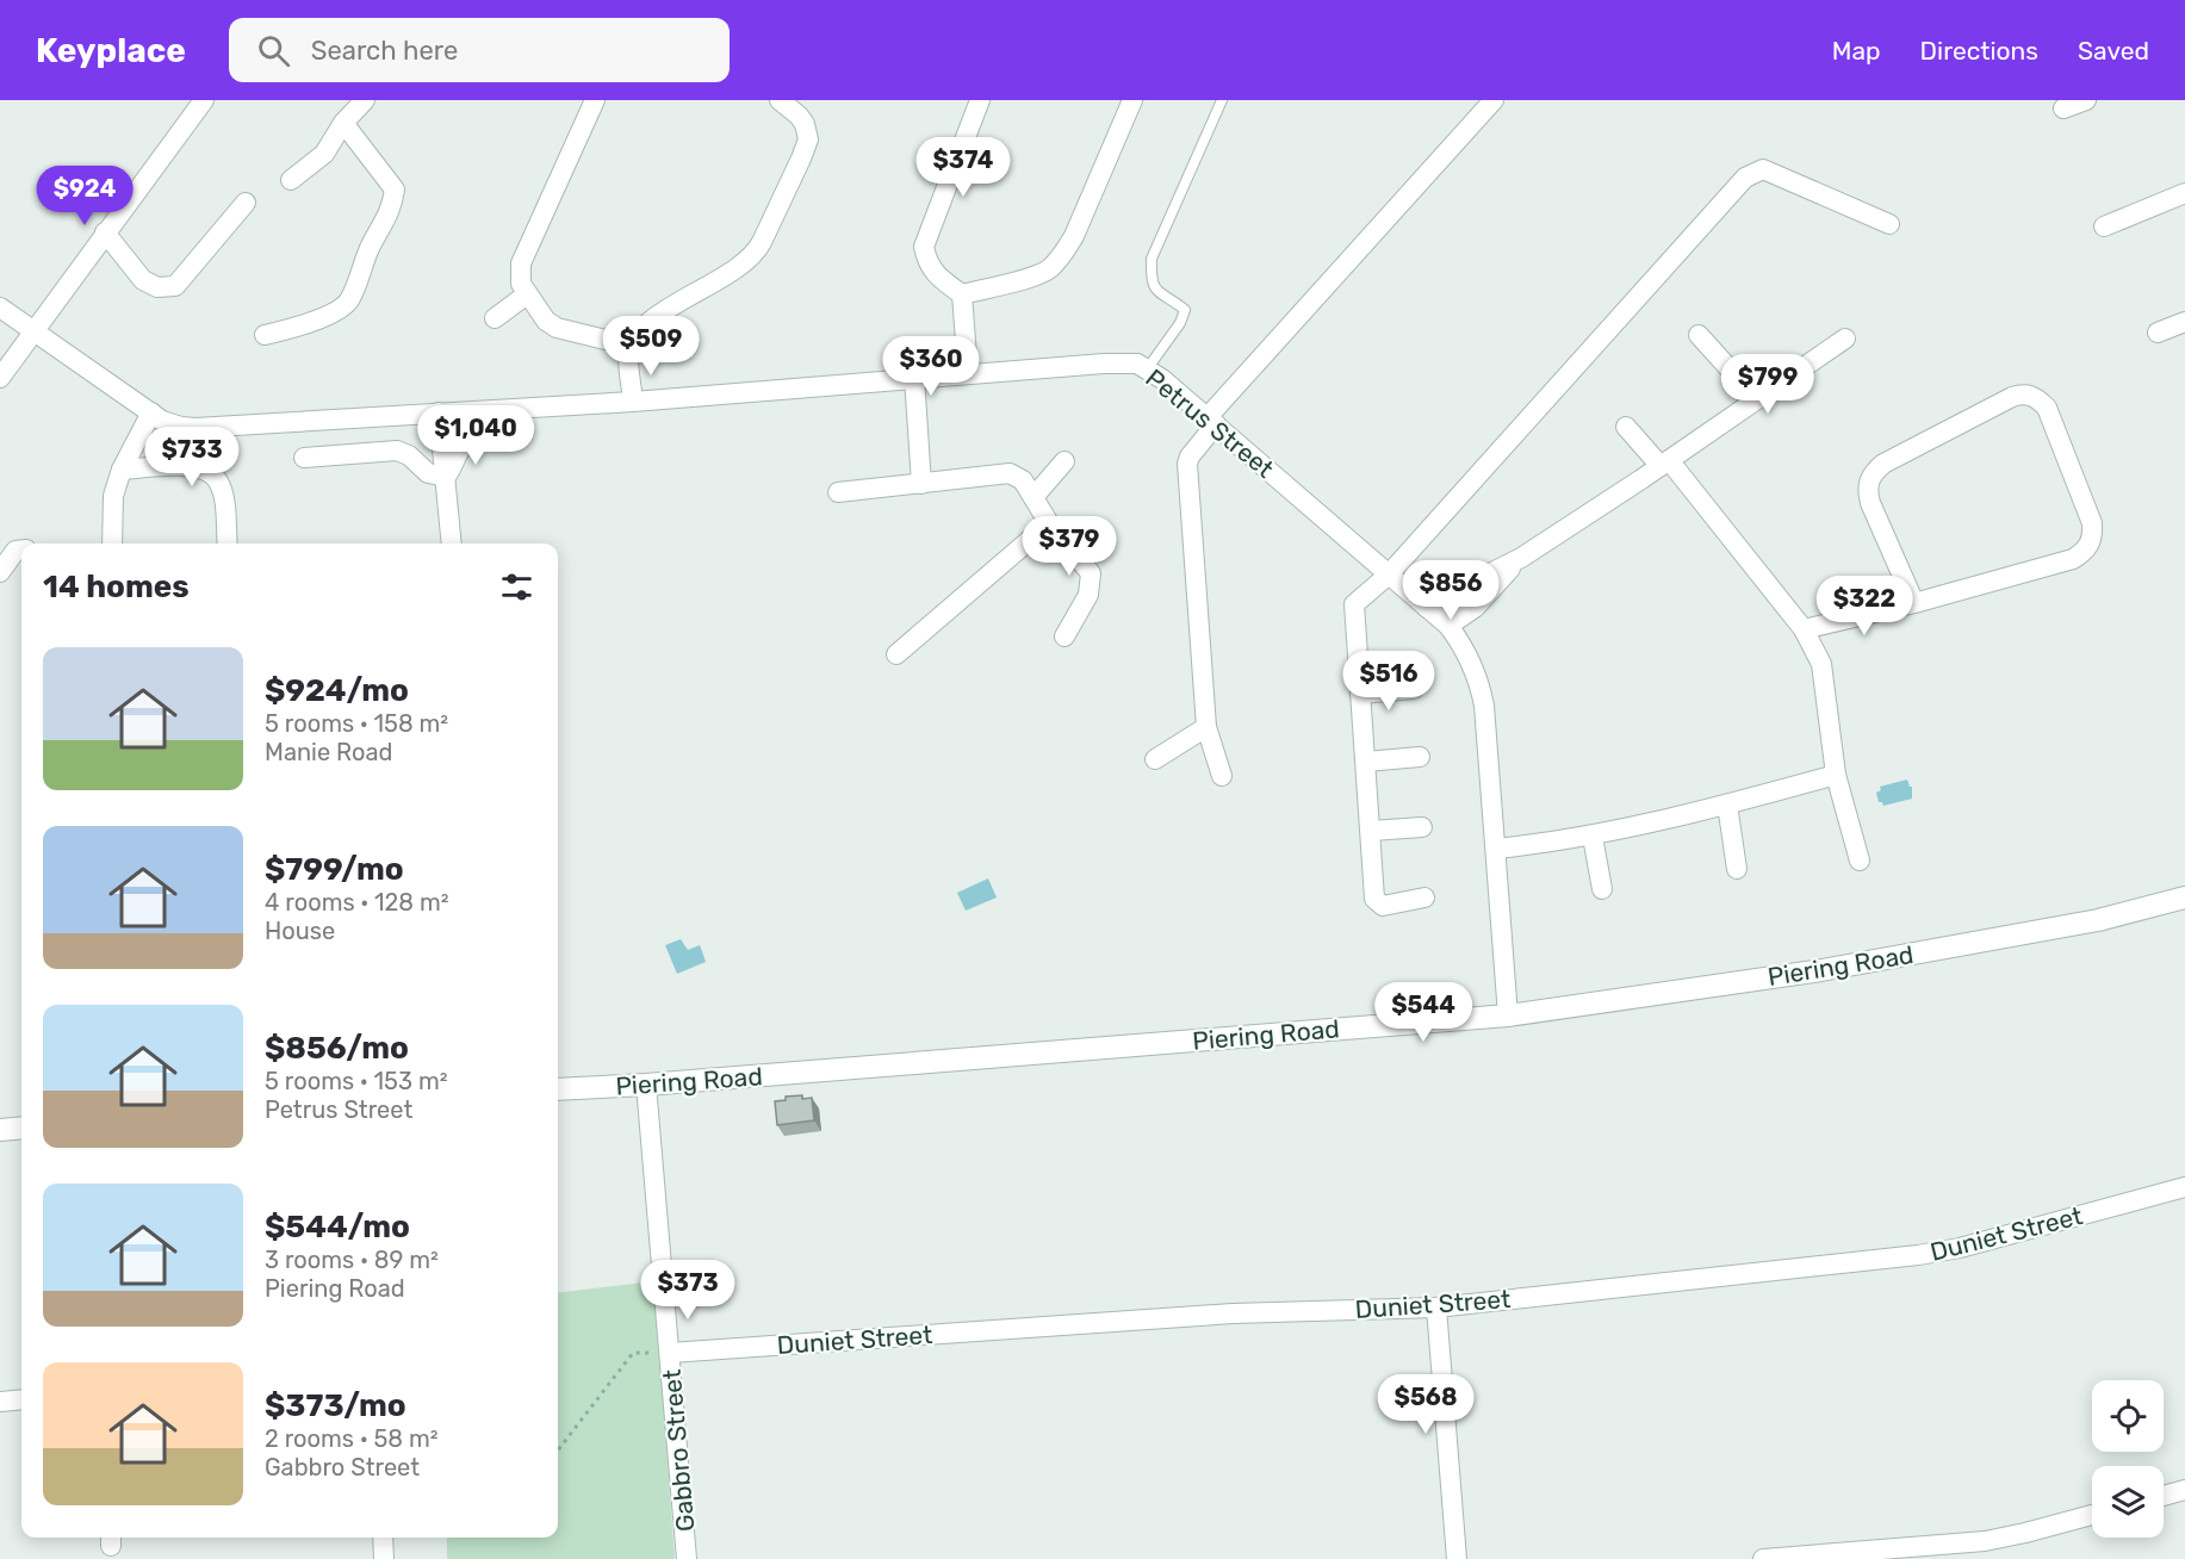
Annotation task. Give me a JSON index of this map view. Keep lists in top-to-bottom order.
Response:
{
  "streets": {
    "street": [
      "Petrus Street",
      "Piering Road",
      "Duniet Street",
      "Gabbro Street"
    ]
  },
  "crossings": [
    ["Petrus Street", "Piering Road"],
    ["Piering Road", "Gabbro Street"],
    ["Duniet Street", "Gabbro Street"]
  ],
  "page": {
    "header": "Keyplace",
    "search": "Search here",
    "nav": ["Map", "Directions", "Saved"],
    "price": [
      "$374",
      "$924",
      "$509",
      "$360",
      "$799",
      "$1,040",
      "$733",
      "$379",
      "$856",
      "$322",
      "$516",
      "$544",
      "$373",
      "$568"
    ],
    "heading": "14 homes",
    "list": [
      {
        "name": "$924/mo",
        "note": "5 rooms · 158 m² · Manie Road"
      },
      {
        "name": "$799/mo",
        "note": "4 rooms · 128 m² · House"
      },
      {
        "name": "$856/mo",
        "note": "5 rooms · 153 m² · Petrus Street"
      },
      {
        "name": "$544/mo",
        "note": "3 rooms · 89 m² · Piering Road"
      },
      {
        "name": "$373/mo",
        "note": "2 rooms · 58 m² · Gabbro Street"
      }
    ]
  }
}
